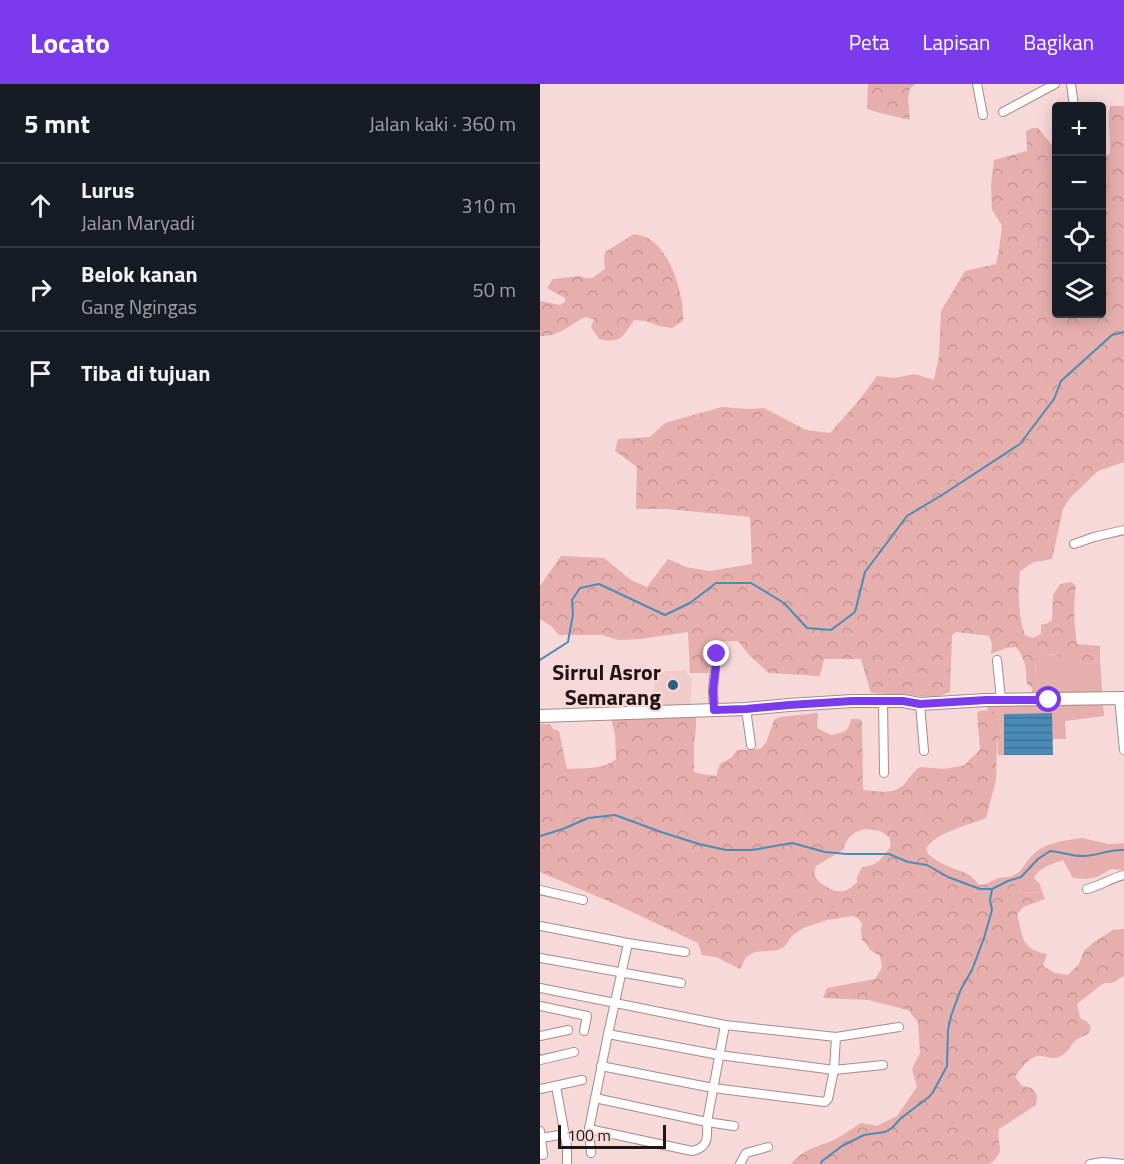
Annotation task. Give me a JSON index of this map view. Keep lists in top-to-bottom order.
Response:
{
  "places": ["Sirrul Asror Semarang"],
  "scale_bar": "100 m",
  "page": {
    "header": "Locato",
    "nav": ["Peta", "Lapisan", "Bagikan"],
    "heading": ["5 mnt", "Jalan kaki · 360 m"],
    "map_buttons": ["+", "−"],
    "list": [
      ["Lurus", "Jalan Maryadi", "310 m"],
      ["Belok kanan", "Gang Ngingas", "50 m"],
      "Tiba di tujuan"
    ],
    "scale": "100 m"
  }
}
